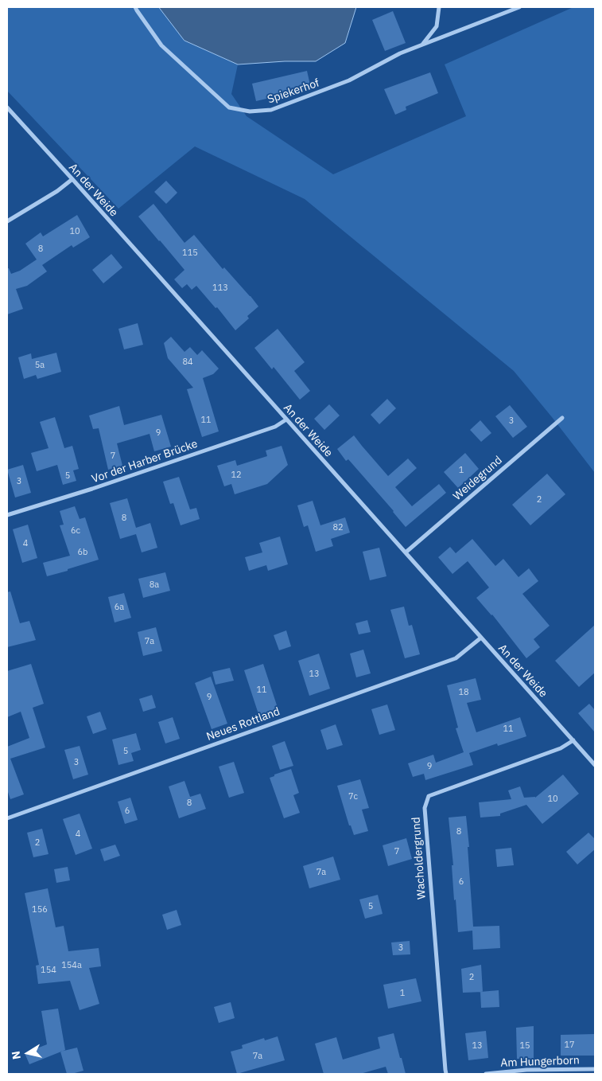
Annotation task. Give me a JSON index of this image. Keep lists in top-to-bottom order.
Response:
{
  "streets": {
    "street": [
      "Spiekerhof",
      "An der Weide",
      "Vor der Harber Brücke",
      "Weidegrund",
      "Neues Rottland",
      "Wacholdergrund",
      "Am Hungerborn"
    ]
  },
  "crossings": [
    ["An der Weide", "Vor der Harber Brücke"],
    ["An der Weide", "Weidegrund"],
    ["An der Weide", "Neues Rottland"],
    ["An der Weide", "Wacholdergrund"]
  ],
  "house_numbers": [
    "10",
    "8",
    "115",
    "113",
    "84",
    "5a",
    "11",
    "3",
    "9",
    "7",
    "1",
    "12",
    "5",
    "3",
    "2",
    "8",
    "82",
    "6c",
    "4",
    "6b",
    "8a",
    "6a",
    "7a",
    "13",
    "11",
    "18",
    "9",
    "11",
    "5",
    "3",
    "9",
    "7c",
    "10",
    "8",
    "6",
    "8",
    "4",
    "2",
    "7",
    "7a",
    "6",
    "5",
    "156",
    "3",
    "154a",
    "154",
    "2",
    "1",
    "17",
    "13",
    "15",
    "7a"
  ],
  "north": "left"
}
